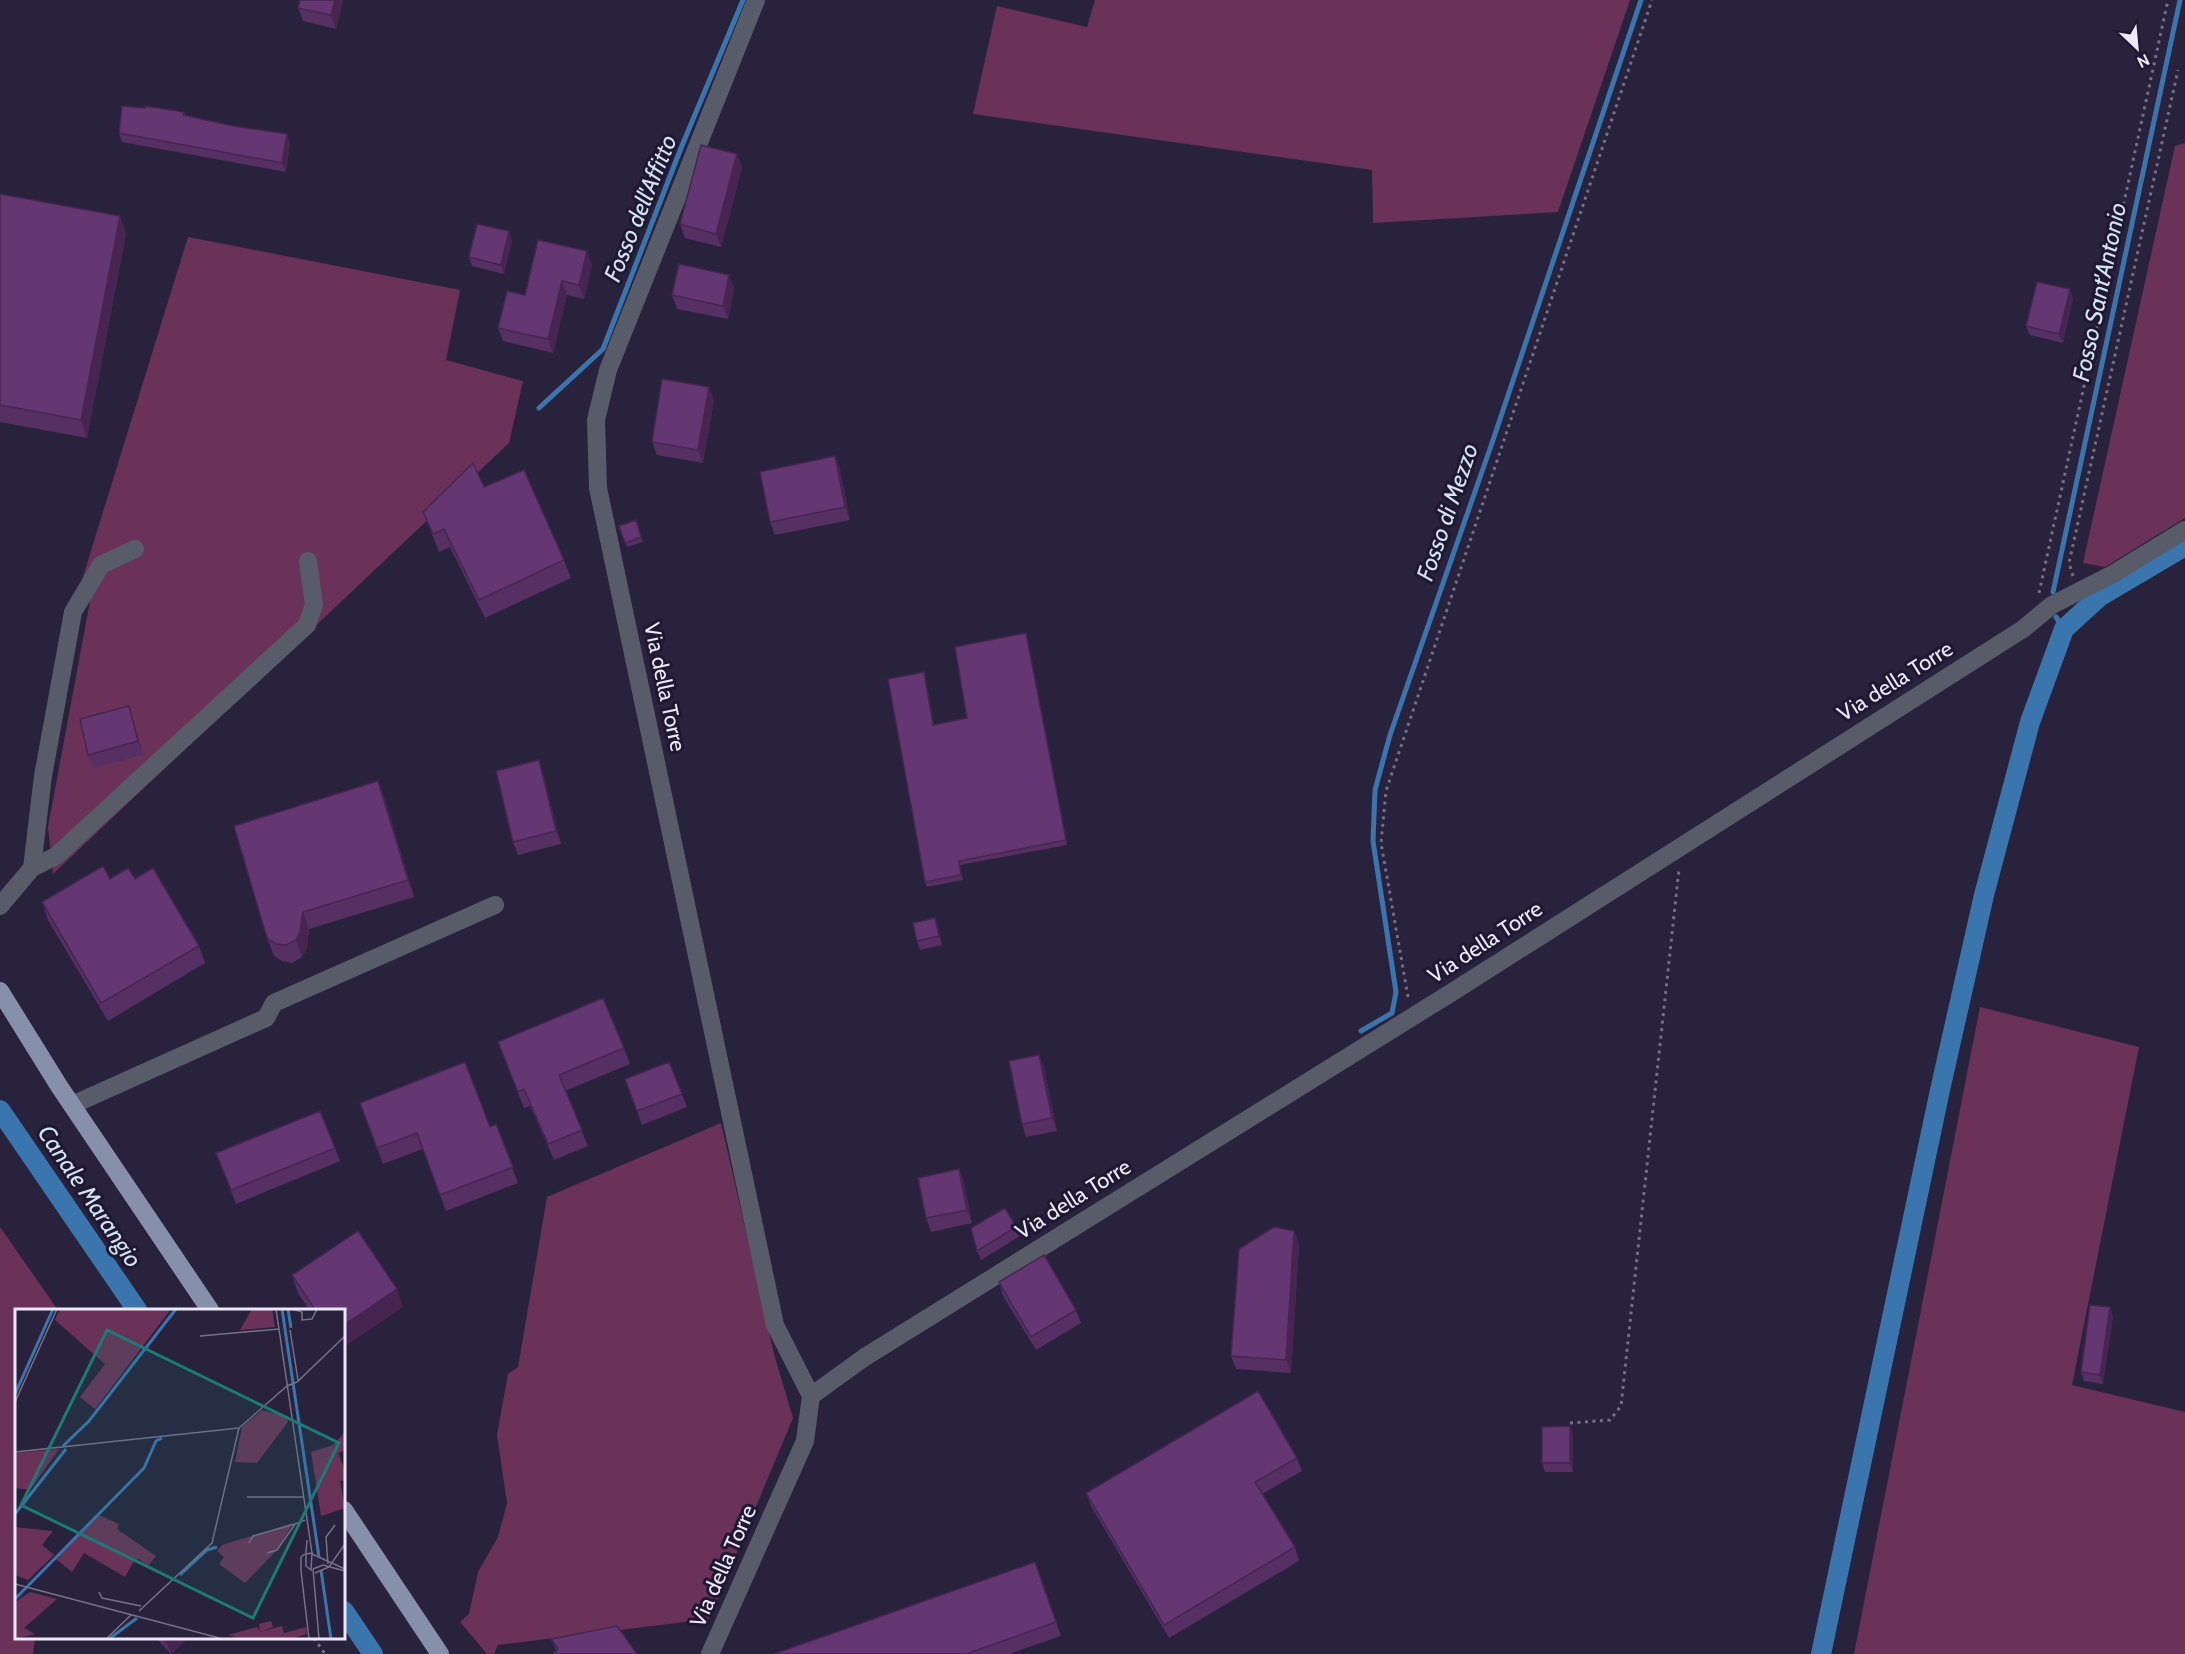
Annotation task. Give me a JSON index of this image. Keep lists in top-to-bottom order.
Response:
{
  "streets": {
    "street": ["Via della Torre"]
  },
  "water": [
    "Fosso dell'Affitto",
    "Fosso Sant'Antonio",
    "Fosso di Mezzo",
    "Canale Marangio"
  ],
  "north": "bottom right"
}
